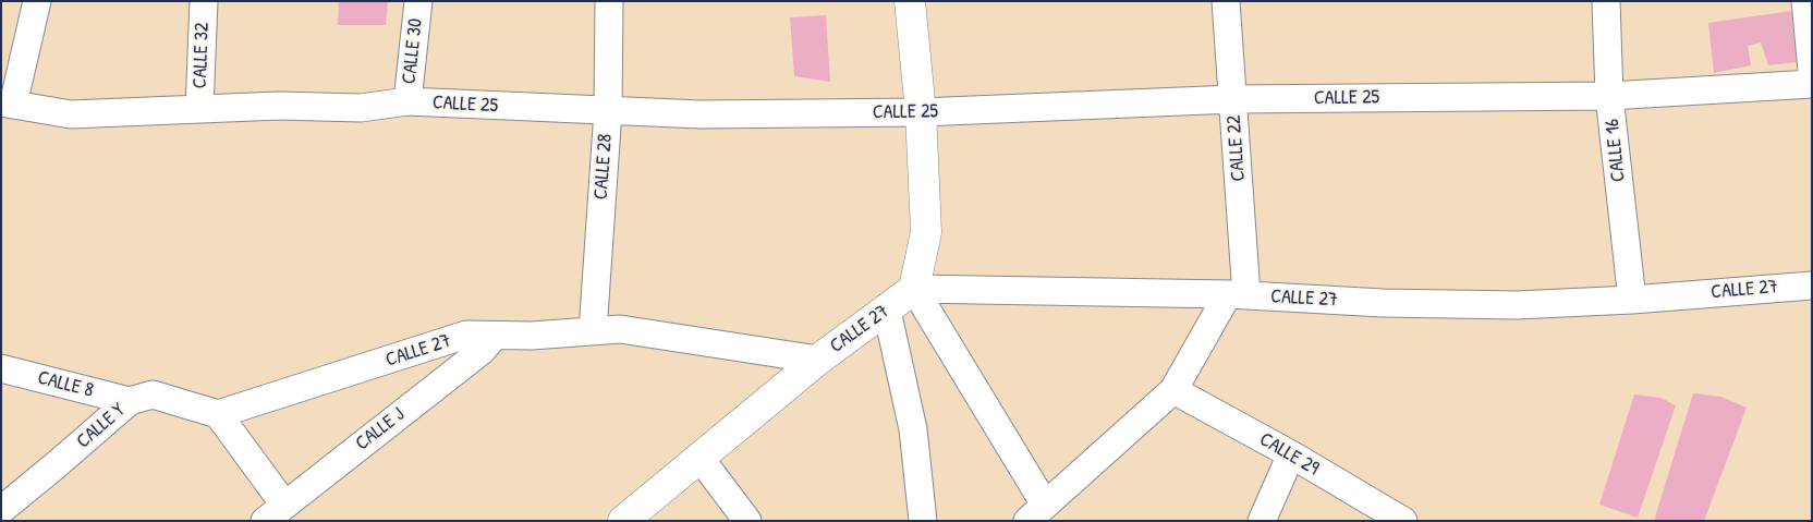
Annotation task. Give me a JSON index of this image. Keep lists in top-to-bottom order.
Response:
{
  "streets": {
    "street": [
      "CALLE 30",
      "CALLE 32",
      "CALLE 25",
      "CALLE 22",
      "CALLE 16",
      "CALLE 28",
      "CALLE 27",
      "CALLE 8",
      "CALLE Y",
      "CALLE J",
      "CALLE 29"
    ]
  },
  "crossings": [
    ["CALLE 30", "CALLE 25"],
    ["CALLE 32", "CALLE 25"],
    ["CALLE 25", "CALLE 22"],
    ["CALLE 25", "CALLE 16"],
    ["CALLE 25", "CALLE 28"],
    ["CALLE 22", "CALLE 27"],
    ["CALLE 16", "CALLE 27"],
    ["CALLE 28", "CALLE 27"],
    ["CALLE 27", "CALLE Y"],
    ["CALLE 27", "CALLE J"],
    ["CALLE 8", "CALLE Y"]
  ]
}
